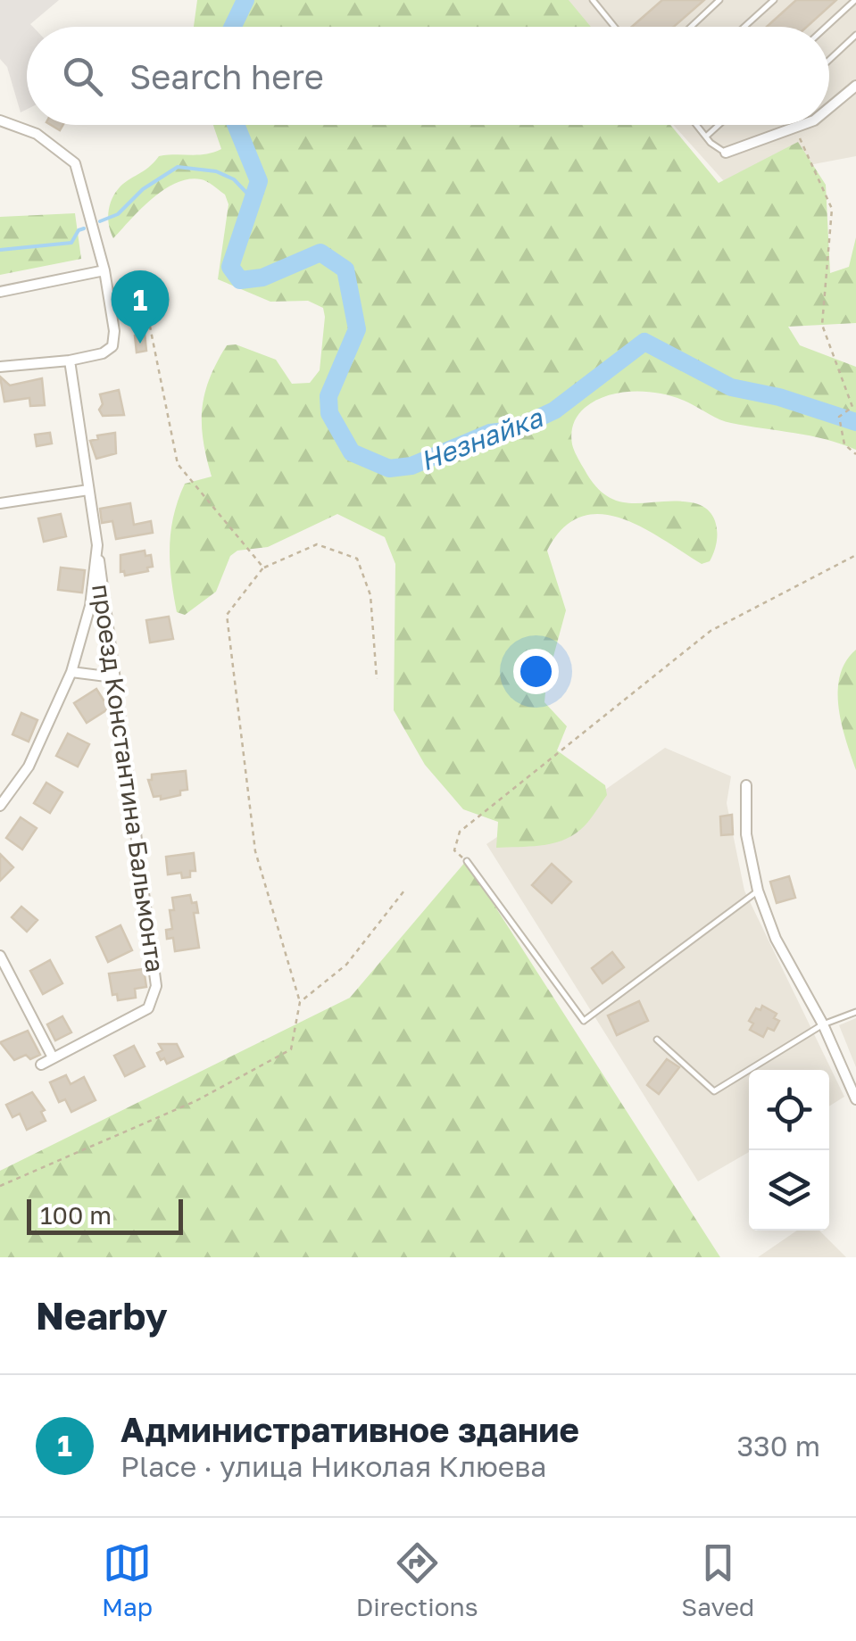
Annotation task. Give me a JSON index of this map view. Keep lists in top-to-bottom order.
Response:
{
  "streets": {
    "street": ["проезд Константина Бальмонта"]
  },
  "water": ["Незнайка"],
  "scale_bar": "100 m",
  "page": {
    "search": "Search here",
    "pins": "1",
    "scale": "100 m",
    "heading": "Nearby",
    "list": [
      {
        "mark": "1",
        "name": "Административное здание",
        "note": "Place · улица Николая Клюева",
        "value": "330 m"
      }
    ],
    "nav": ["Map", "Directions", "Saved"]
  }
}
